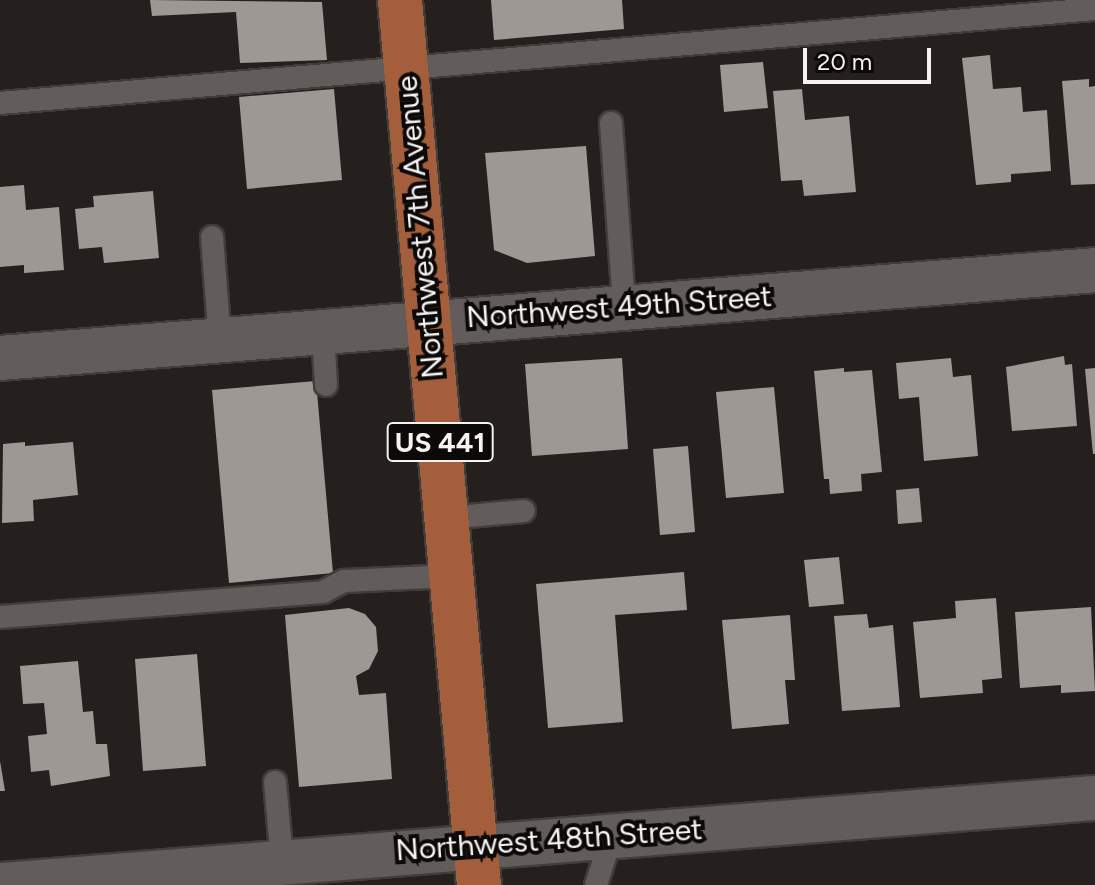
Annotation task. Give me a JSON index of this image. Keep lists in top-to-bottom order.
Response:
{
  "streets": {
    "main road": ["Northwest 7th Avenue", "US 441"],
    "street": ["Northwest 49th Street", "Northwest 48th Street"]
  },
  "crossings": [
    ["Northwest 7th Avenue", "Northwest 49th Street"],
    ["Northwest 7th Avenue", "Northwest 48th Street"]
  ],
  "scale_bar": "20 m"
}
